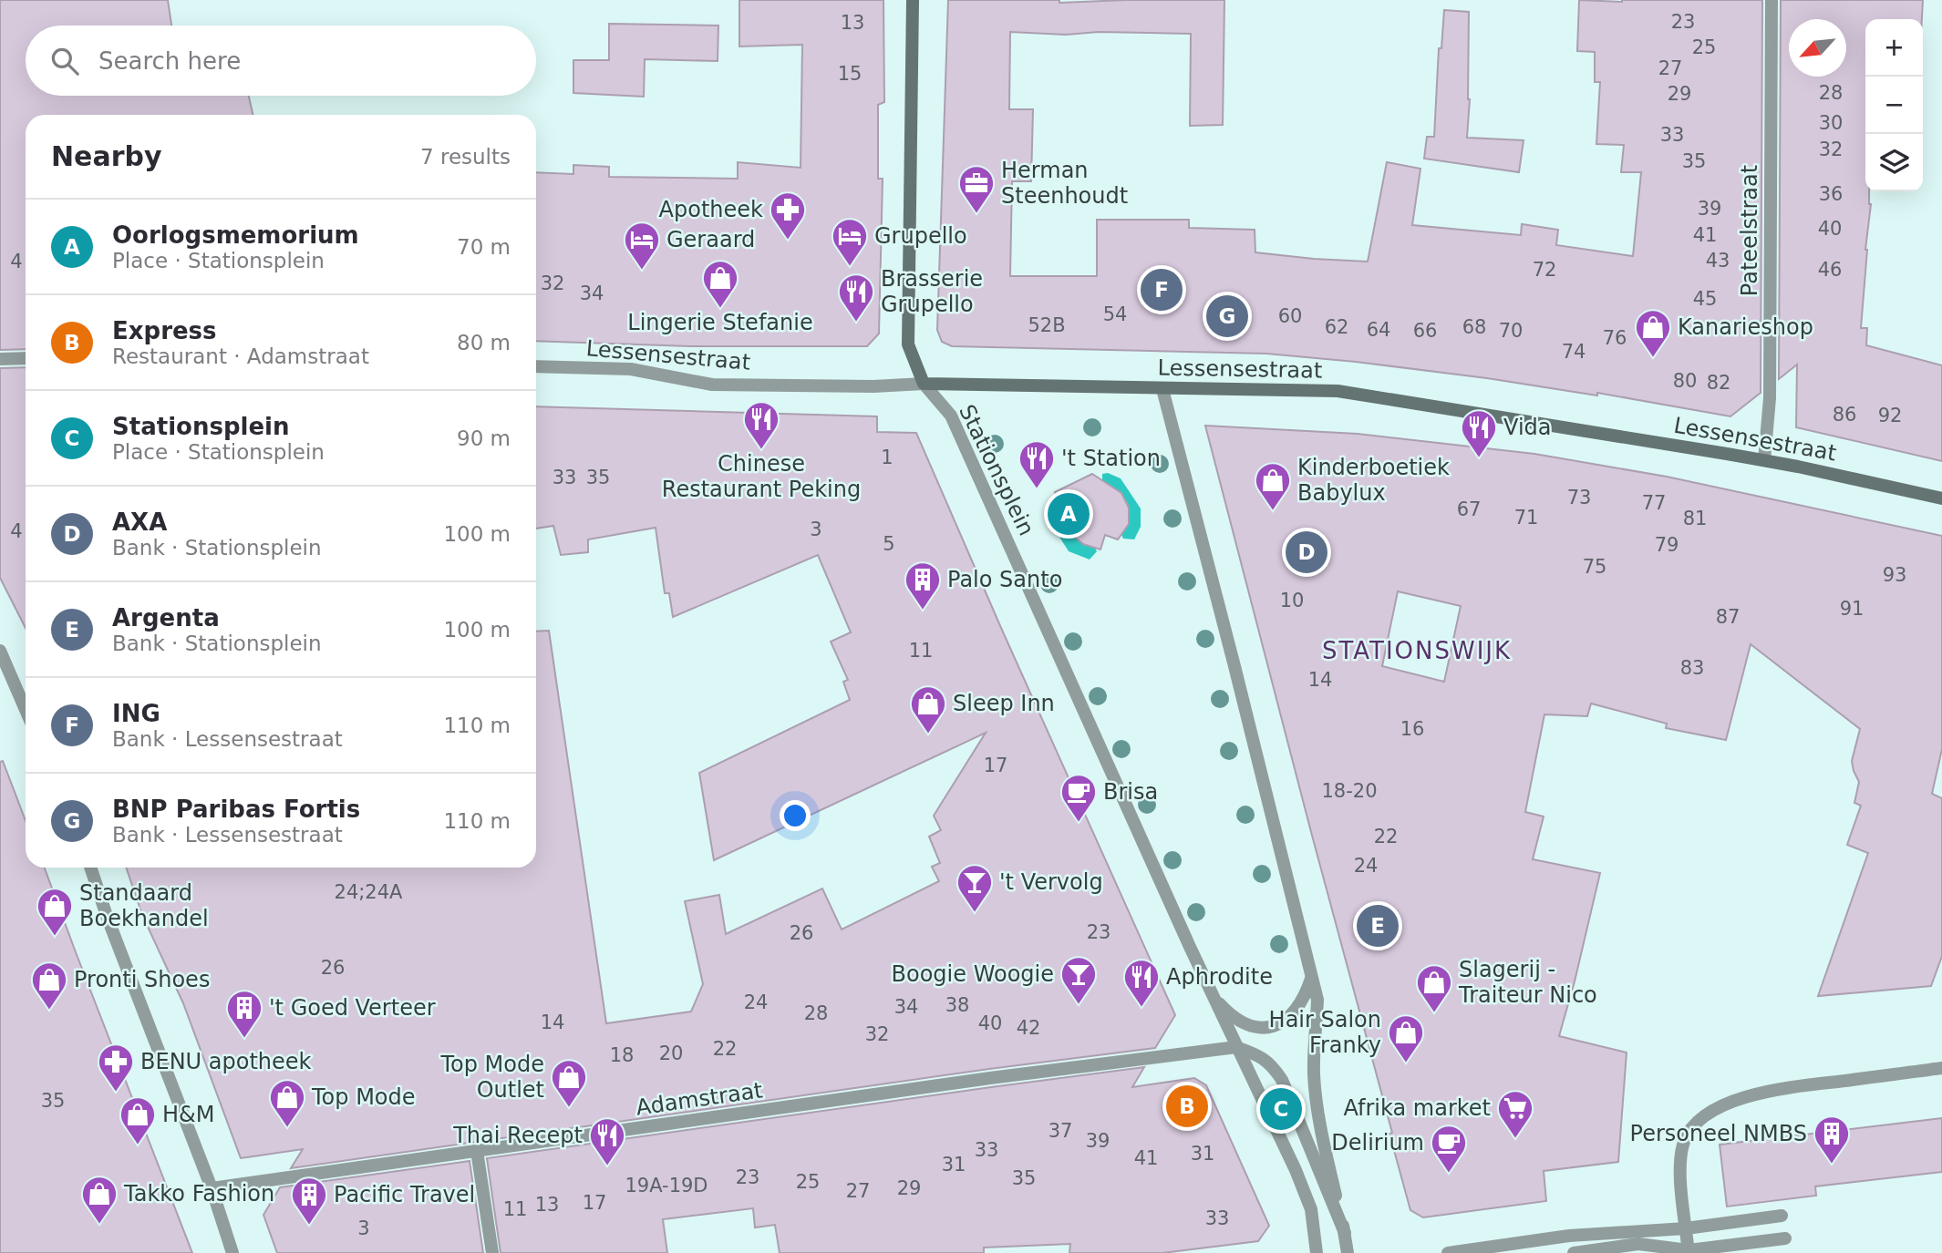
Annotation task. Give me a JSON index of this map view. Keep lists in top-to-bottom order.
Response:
{
  "streets": {
    "main road": ["Lessensestraat"],
    "street": ["Pateelstraat", "Stationsplein", "Adamstraat"]
  },
  "crossings": [
    ["Pateelstraat", "Lessensestraat"],
    ["Lessensestraat", "Stationsplein"],
    ["Stationsplein", "Adamstraat"]
  ],
  "districts": ["STATIONSWIJK"],
  "places": {
    "office": ["Herman Steenhoudt"],
    "pharmacy": ["Apotheek", "BENU apotheek"],
    "hotel": ["Grupello", "Geraard"],
    "shop": [
      "Lingerie Stefanie",
      "Kanarieshop",
      "Kinderboetiek Babylux",
      "Sleep Inn",
      "Standaard Boekhandel",
      "Pronti Shoes",
      "Slagerij - Traiteur Nico",
      "Hair Salon Franky",
      "Top Mode Outlet",
      "Top Mode",
      "H&M",
      "Takko Fashion"
    ],
    "restaurant": [
      "Brasserie Grupello",
      "Chinese Restaurant Peking",
      "Vida",
      "'t Station",
      "Aphrodite",
      "Thai Recept"
    ],
    "building": [
      "Palo Santo",
      "'t Goed Verteer",
      "Personeel NMBS",
      "Pacific Travel"
    ],
    "cafe": ["Brisa", "Delirium"],
    "bar": ["'t Vervolg", "Boogie Woogie"],
    "supermarket": ["Afrika market"]
  },
  "house_numbers": [
    "23",
    "13",
    "25",
    "27",
    "15",
    "28",
    "29",
    "30",
    "33",
    "32",
    "35",
    "36",
    "39",
    "40",
    "41",
    "43",
    "4",
    "72",
    "46",
    "32",
    "34",
    "45",
    "54",
    "60",
    "52B",
    "62",
    "68",
    "64",
    "66",
    "70",
    "76",
    "74",
    "80",
    "82",
    "86",
    "92",
    "1",
    "33",
    "35",
    "73",
    "77",
    "67",
    "71",
    "81",
    "3",
    "4",
    "5",
    "79",
    "75",
    "93",
    "10",
    "91",
    "87",
    "11",
    "83",
    "14",
    "16",
    "17",
    "18-20",
    "22",
    "24",
    "24;24A",
    "23",
    "26",
    "26",
    "24",
    "38",
    "34",
    "28",
    "14",
    "40",
    "42",
    "32",
    "22",
    "20",
    "18",
    "35",
    "37",
    "39",
    "33",
    "31",
    "41",
    "31",
    "23",
    "35",
    "25",
    "19A-19D",
    "29",
    "27",
    "17",
    "13",
    "11",
    "33",
    "3"
  ],
  "north": "bottom left",
  "page": {
    "map_buttons": ["+", "−"],
    "search": "Search here",
    "heading": ["Nearby", "7 results"],
    "list": [
      {
        "mark": "A",
        "name": "Oorlogsmemorium",
        "note": "Place · Stationsplein",
        "value": "70 m"
      },
      {
        "mark": "B",
        "name": "Express",
        "note": "Restaurant · Adamstraat",
        "value": "80 m"
      },
      {
        "mark": "C",
        "name": "Stationsplein",
        "note": "Place · Stationsplein",
        "value": "90 m"
      },
      {
        "mark": "D",
        "name": "AXA",
        "note": "Bank · Stationsplein",
        "value": "100 m"
      },
      {
        "mark": "E",
        "name": "Argenta",
        "note": "Bank · Stationsplein",
        "value": "100 m"
      },
      {
        "mark": "F",
        "name": "ING",
        "note": "Bank · Lessensestraat",
        "value": "110 m"
      },
      {
        "mark": "G",
        "name": "BNP Paribas Fortis",
        "note": "Bank · Lessensestraat",
        "value": "110 m"
      }
    ],
    "pins": [
      "F",
      "G",
      "A",
      "D",
      "E",
      "B",
      "C"
    ]
  }
}
